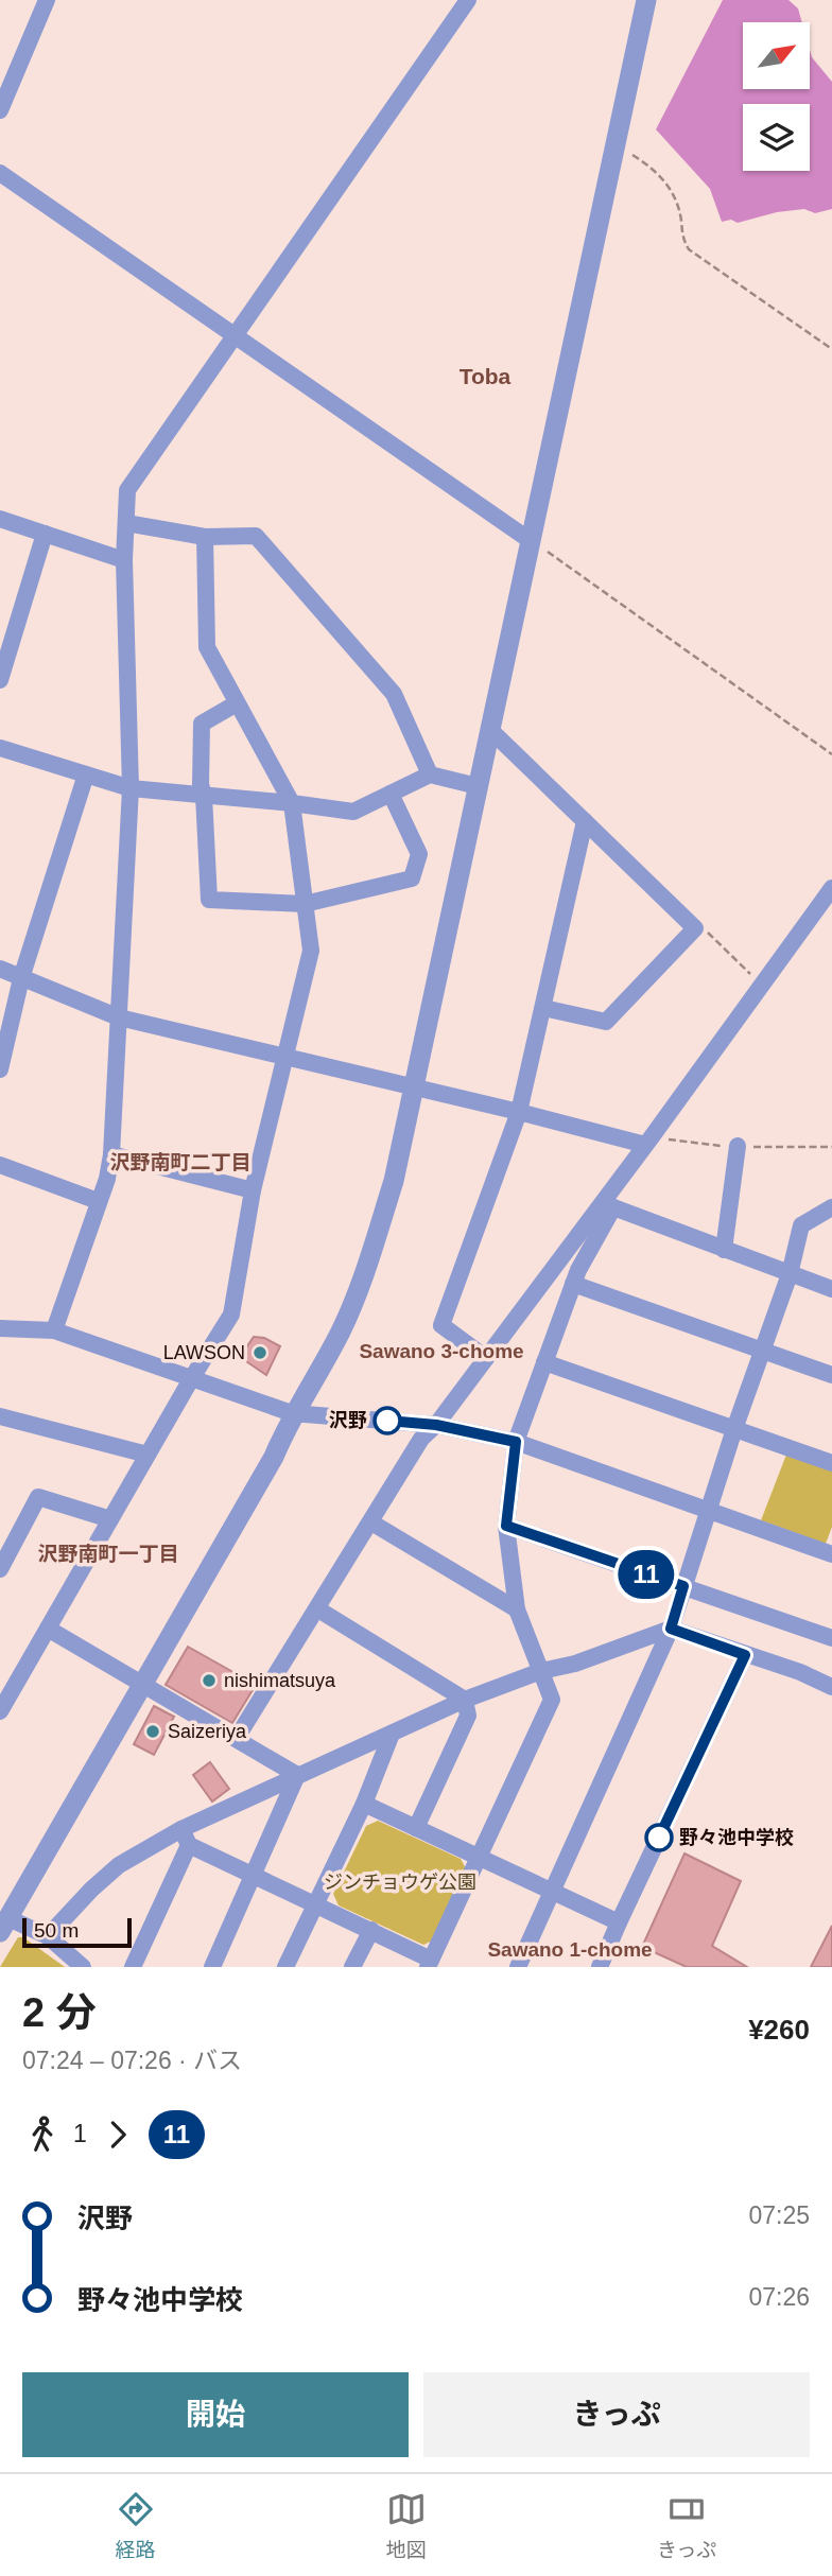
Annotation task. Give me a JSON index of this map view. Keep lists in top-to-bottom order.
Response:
{
  "districts": [
    "Toba",
    "沢野南町二丁目",
    "Sawano 3-chome",
    "沢野南町一丁目",
    "Sawano 1-chome"
  ],
  "parks": ["ジンチョウゲ公園"],
  "places": [
    "LAWSON",
    "沢野",
    "nishimatsuya",
    "Saizeriya",
    "野々池中学校"
  ],
  "lines": ["bus line 11"],
  "scale_bar": "50 m",
  "north": "top right",
  "page": {
    "on_map": "11",
    "scale": "50 m",
    "heading": ["2 分", "07:24 – 07:26 · バス", "¥260"],
    "legs": ["1", "11"],
    "list": [
      {
        "name": "沢野",
        "value": "07:25"
      },
      {
        "name": "野々池中学校",
        "value": "07:26"
      }
    ],
    "buttons": ["開始", "きっぷ"],
    "tabs": ["経路", "地図", "きっぷ"]
  }
}
